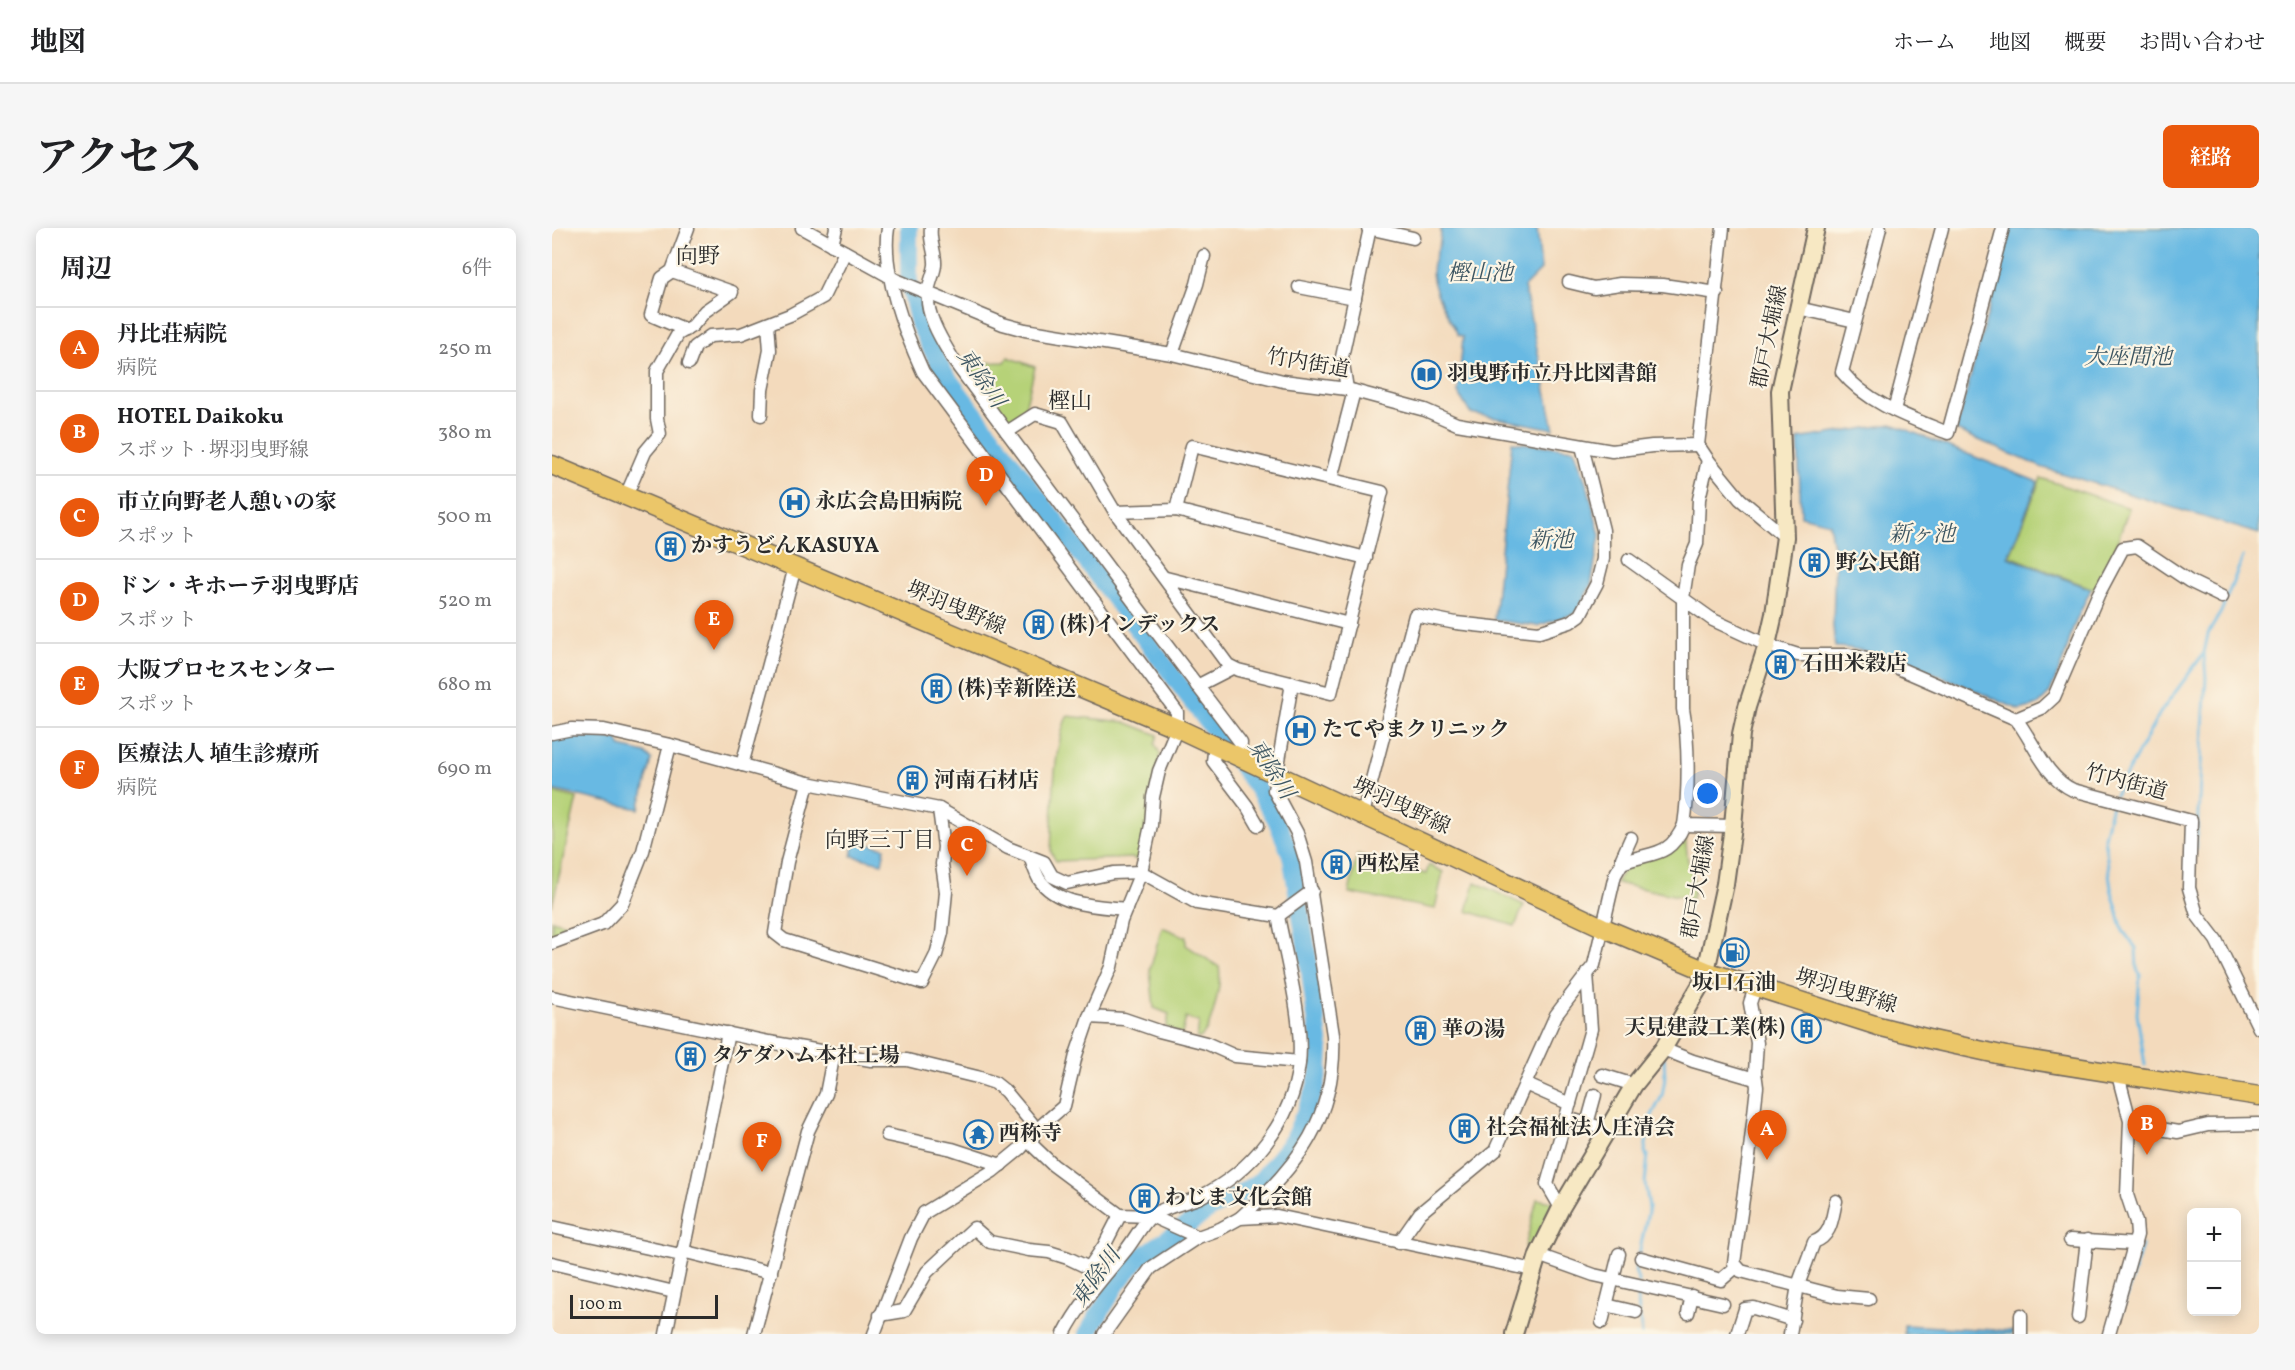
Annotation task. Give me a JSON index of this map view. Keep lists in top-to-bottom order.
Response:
{
  "streets": {
    "main road": ["郡戸大堀線", "堺羽曳野線"],
    "street": ["竹内街道"]
  },
  "crossings": [
    ["郡戸大堀線", "堺羽曳野線"]
  ],
  "districts": ["向野", "樫山", "向野三丁目"],
  "water": [
    "樫山池",
    "大座間池",
    "東除川",
    "新ヶ池",
    "新池"
  ],
  "places": {
    "library": ["羽曳野市立丹比図書館"],
    "hospital": ["永広会島田病院", "たてやまクリニック"],
    "building": [
      "かすうどんKASUYA",
      "野公民館",
      "(株)インデックス",
      "石田米穀店",
      "(株)幸新陸送",
      "河南石材店",
      "西松屋",
      "天見建設工業(株)",
      "華の湯",
      "タケダハム本社工場",
      "社会福祉法人庄清会",
      "わじま文化会館"
    ],
    "fuel station": ["坂口石油"],
    "temple": ["西称寺"]
  },
  "scale_bar": "100 m",
  "page": {
    "header": "地図",
    "nav": [
      "ホーム",
      "地図",
      "概要",
      "お問い合わせ"
    ],
    "title": "アクセス",
    "buttons": "経路",
    "heading": ["周辺", "6件"],
    "list": [
      {
        "mark": "A",
        "name": "丹比荘病院",
        "note": "病院",
        "value": "250 m"
      },
      {
        "mark": "B",
        "name": "HOTEL Daikoku",
        "note": "スポット · 堺羽曳野線",
        "value": "380 m"
      },
      {
        "mark": "C",
        "name": "市立向野老人憩いの家",
        "note": "スポット",
        "value": "500 m"
      },
      {
        "mark": "D",
        "name": "ドン・キホーテ羽曳野店",
        "note": "スポット",
        "value": "520 m"
      },
      {
        "mark": "E",
        "name": "大阪プロセスセンター",
        "note": "スポット",
        "value": "680 m"
      },
      {
        "mark": "F",
        "name": "医療法人 埴生診療所",
        "note": "病院",
        "value": "690 m"
      }
    ],
    "pins": [
      "D",
      "E",
      "C",
      "B",
      "A",
      "F"
    ],
    "map_buttons": ["+", "−"],
    "scale": "100 m"
  }
}
